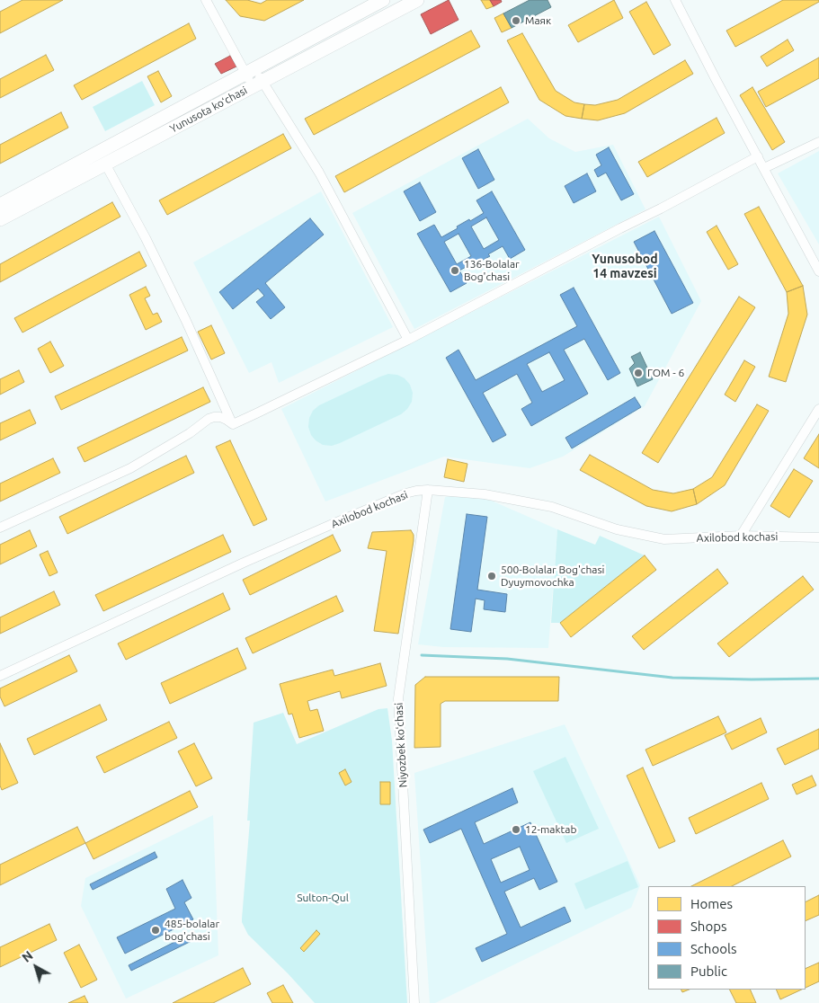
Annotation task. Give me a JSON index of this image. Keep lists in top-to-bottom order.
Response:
{
  "streets": {
    "main road": ["Yunusota koʻchasi"],
    "street": ["Axilobod kochasi", "Niyozbek koʻchasi"]
  },
  "crossings": [
    ["Axilobod kochasi", "Niyozbek koʻchasi"]
  ],
  "districts": ["Yunusobod 14 mavzesi"],
  "parks": ["Sulton-Qul"],
  "places": [
    "Маяк",
    "136-Bolalar Bog'chasi",
    "ГОМ - 6",
    "500-Bolalar Bog'chasi Dyuymovochka",
    "12-maktab",
    "485-bolalar bog'chasi"
  ],
  "legend": [
    "Homes",
    "Shops",
    "Schools",
    "Public"
  ],
  "north": "top left"
}
